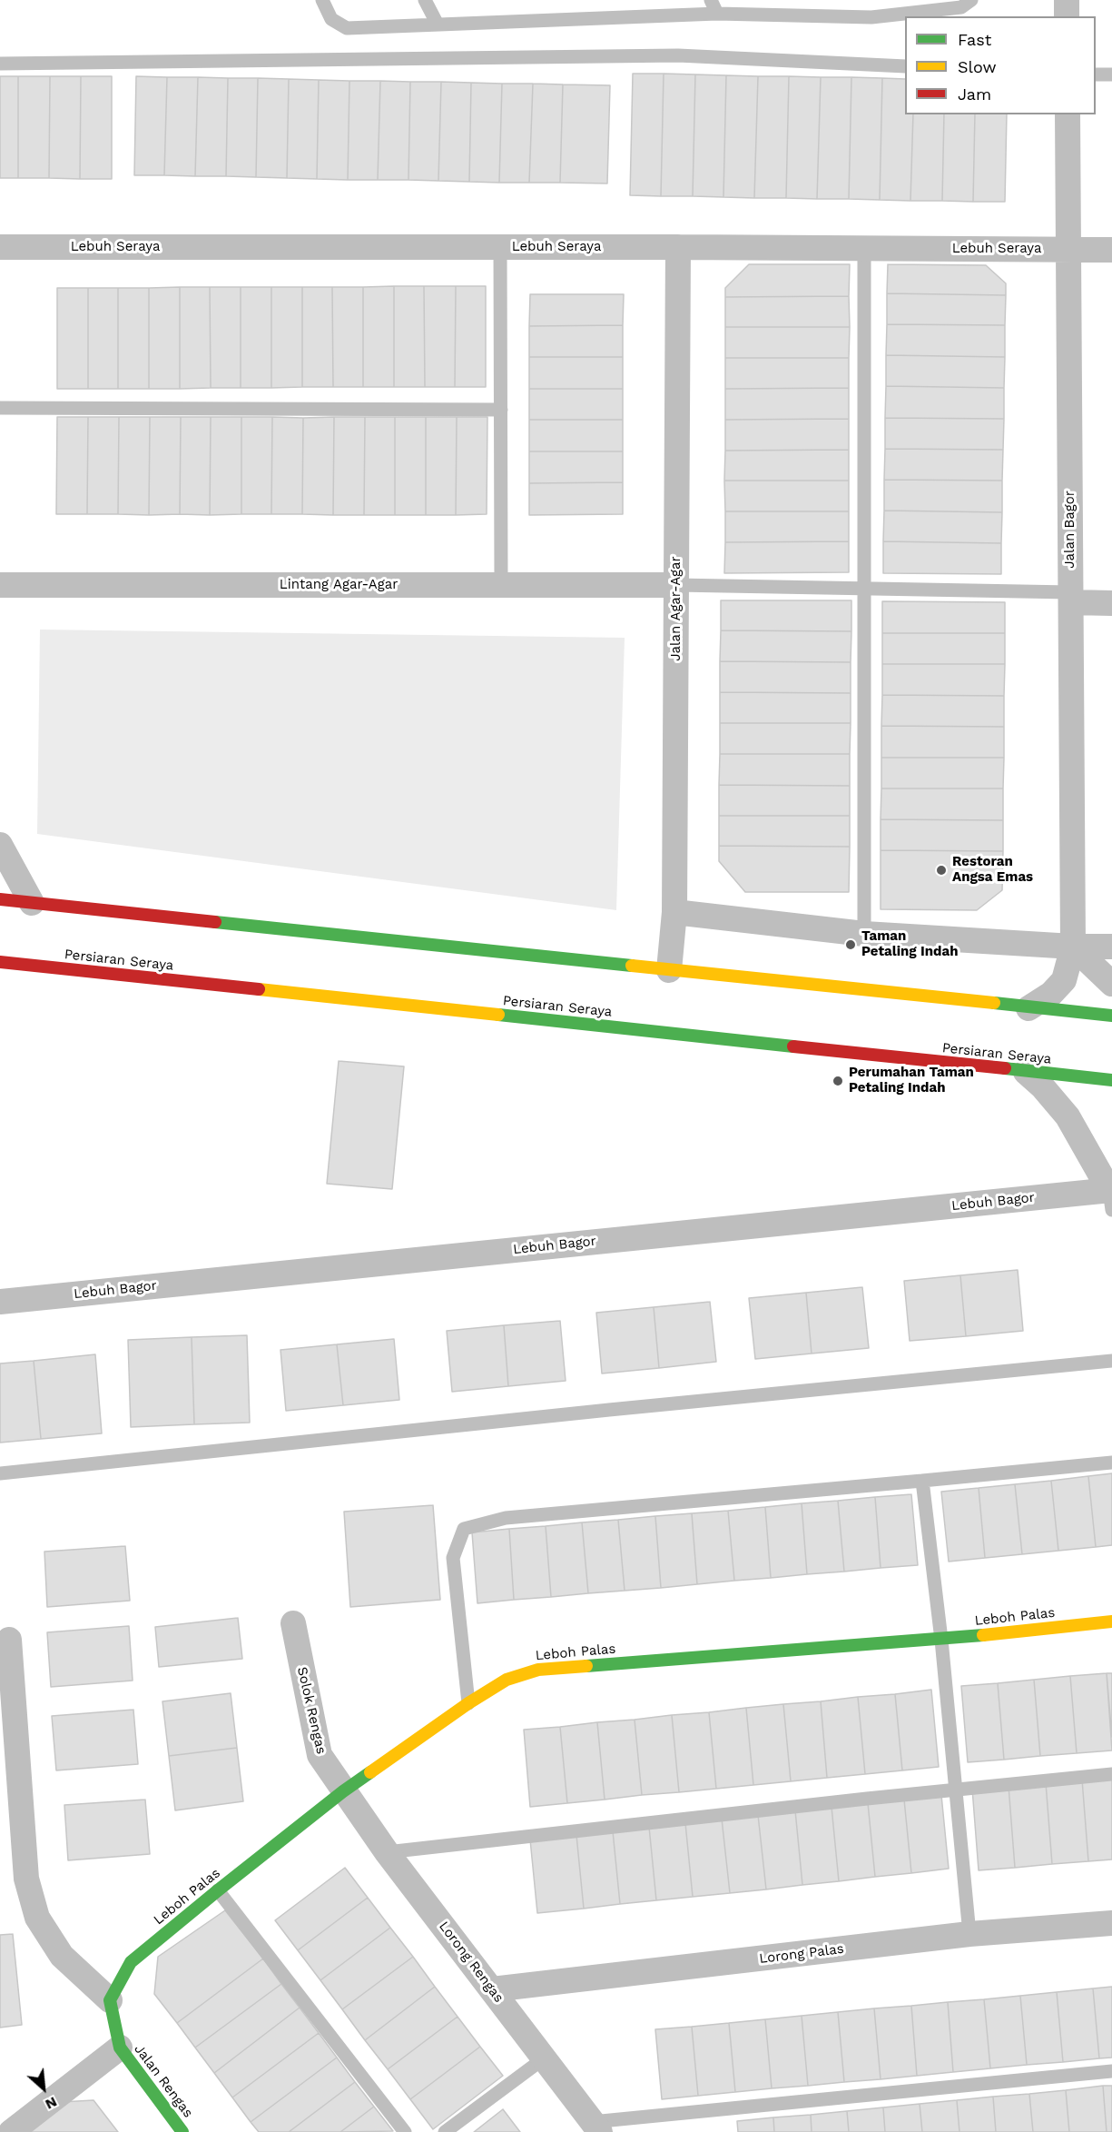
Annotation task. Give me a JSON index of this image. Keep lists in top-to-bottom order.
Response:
{
  "streets": {
    "main road": ["Persiaran Seraya", "Leboh Palas", "Jalan Rengas"],
    "street": [
      "Lebuh Seraya",
      "Jalan Bagor",
      "Lintang Agar-Agar",
      "Jalan Agar-Agar",
      "Lebuh Bagor",
      "Solok Rengas",
      "Lorong Palas",
      "Lorong Rengas"
    ]
  },
  "crossings": [
    ["Lebuh Seraya", "Jalan Bagor"],
    ["Lebuh Seraya", "Jalan Agar-Agar"],
    ["Lintang Agar-Agar", "Jalan Agar-Agar"],
    ["Persiaran Seraya", "Lebuh Bagor"],
    ["Leboh Palas", "Solok Rengas"],
    ["Leboh Palas", "Lorong Rengas"],
    ["Solok Rengas", "Lorong Rengas"],
    ["Lorong Palas", "Lorong Rengas"]
  ],
  "places": ["Restoran Angsa Emas", "Taman Petaling Indah", "Perumahan Taman Petaling Indah"],
  "legend": ["Fast", "Slow", "Jam"],
  "north": "bottom right"
}
